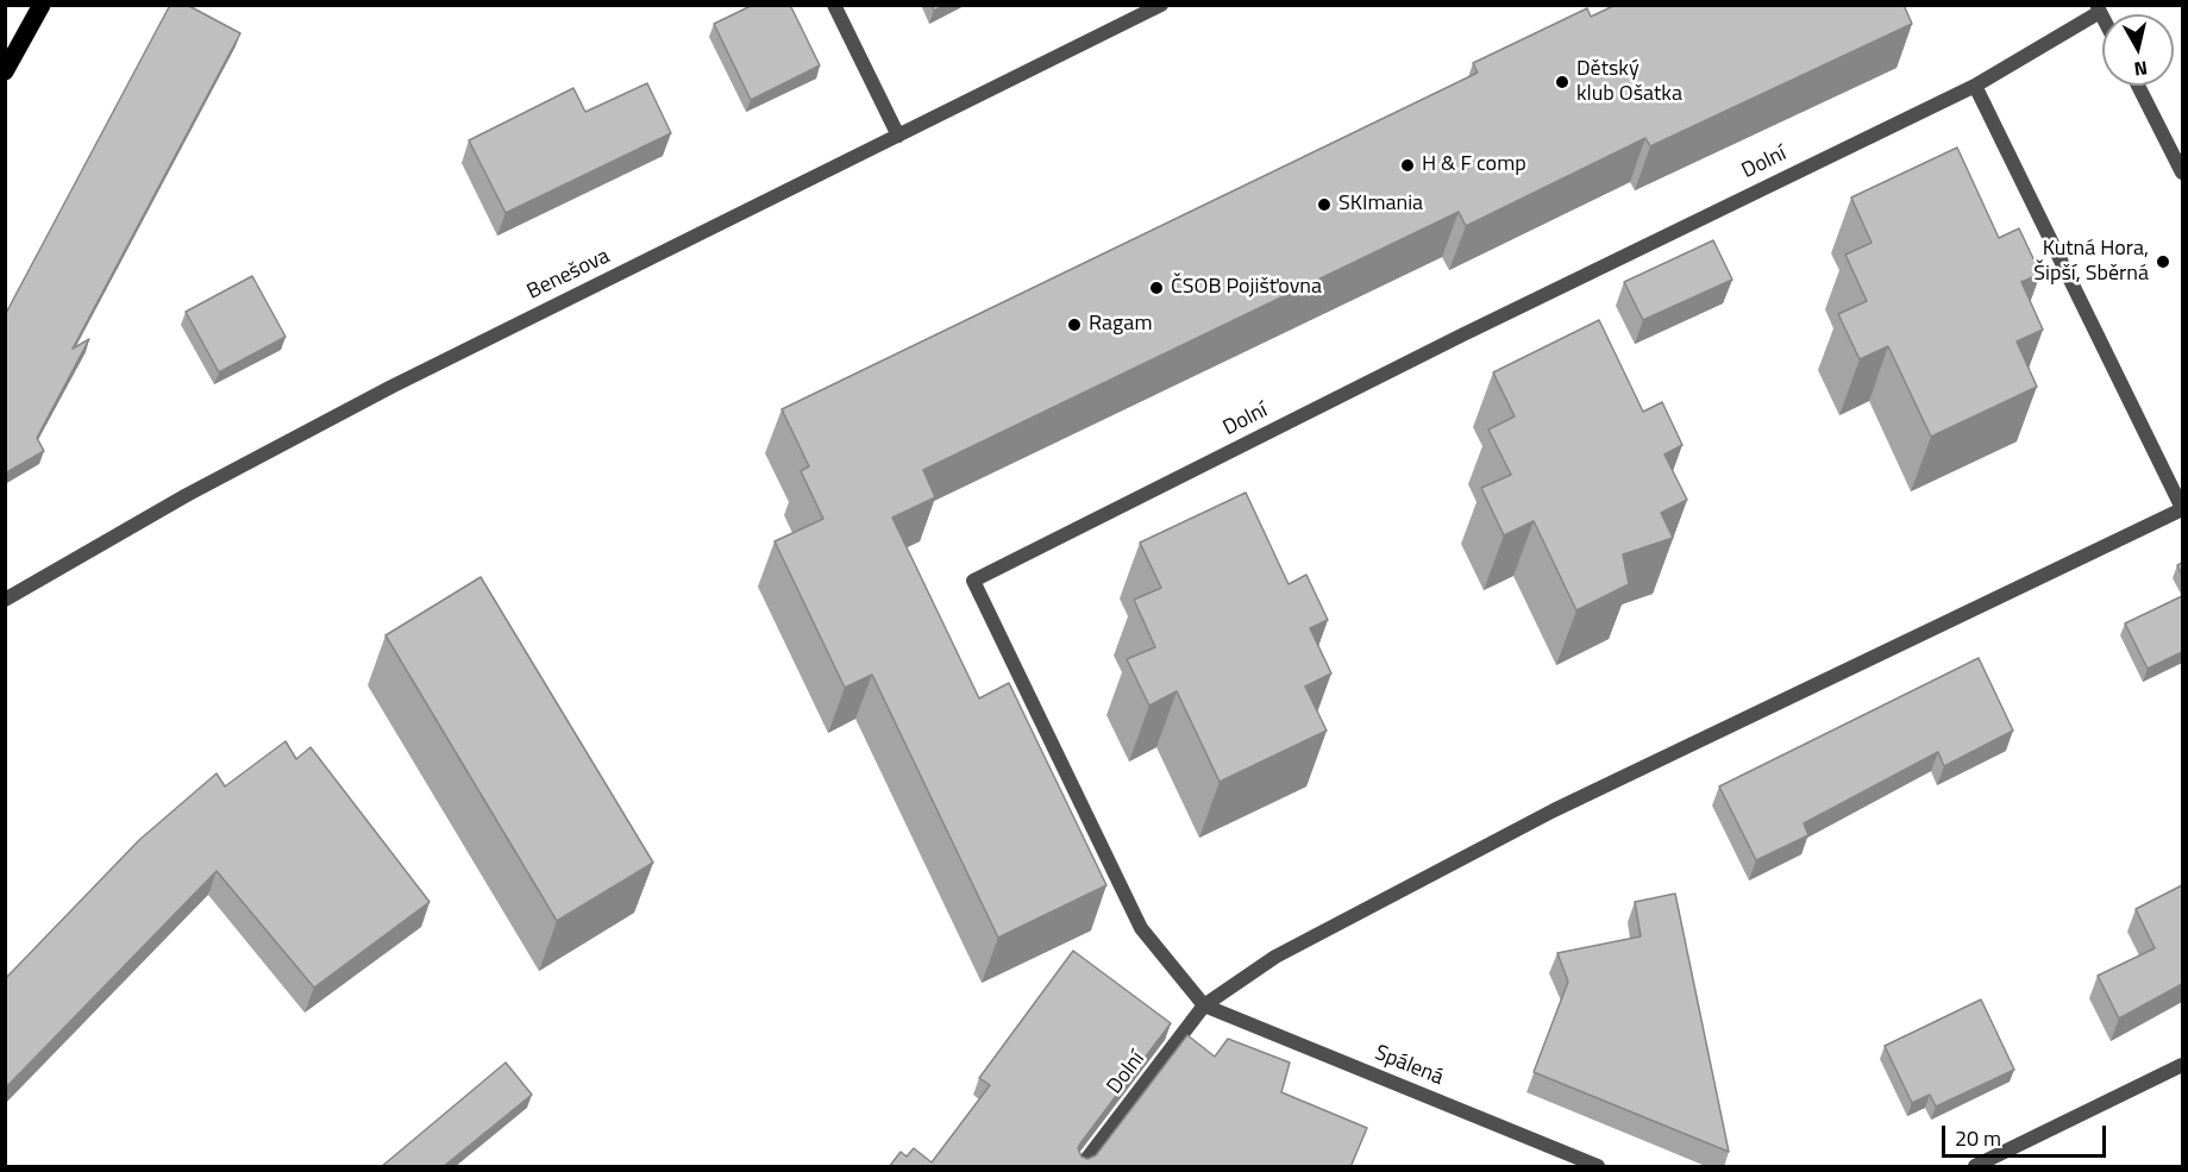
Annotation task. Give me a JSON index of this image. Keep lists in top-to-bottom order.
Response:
{
  "streets": {
    "street": ["Dolní", "Benešova", "Spálená"]
  },
  "crossings": [
    ["Dolní", "Spálená"]
  ],
  "places": [
    "Dětský klub Ošatka",
    "H & F comp",
    "SKImania",
    "Kutná Hora, Šipší, Sběrná",
    "ČSOB Pojišťovna",
    "Ragam"
  ],
  "scale_bar": "20 m",
  "north": "bottom"
}
